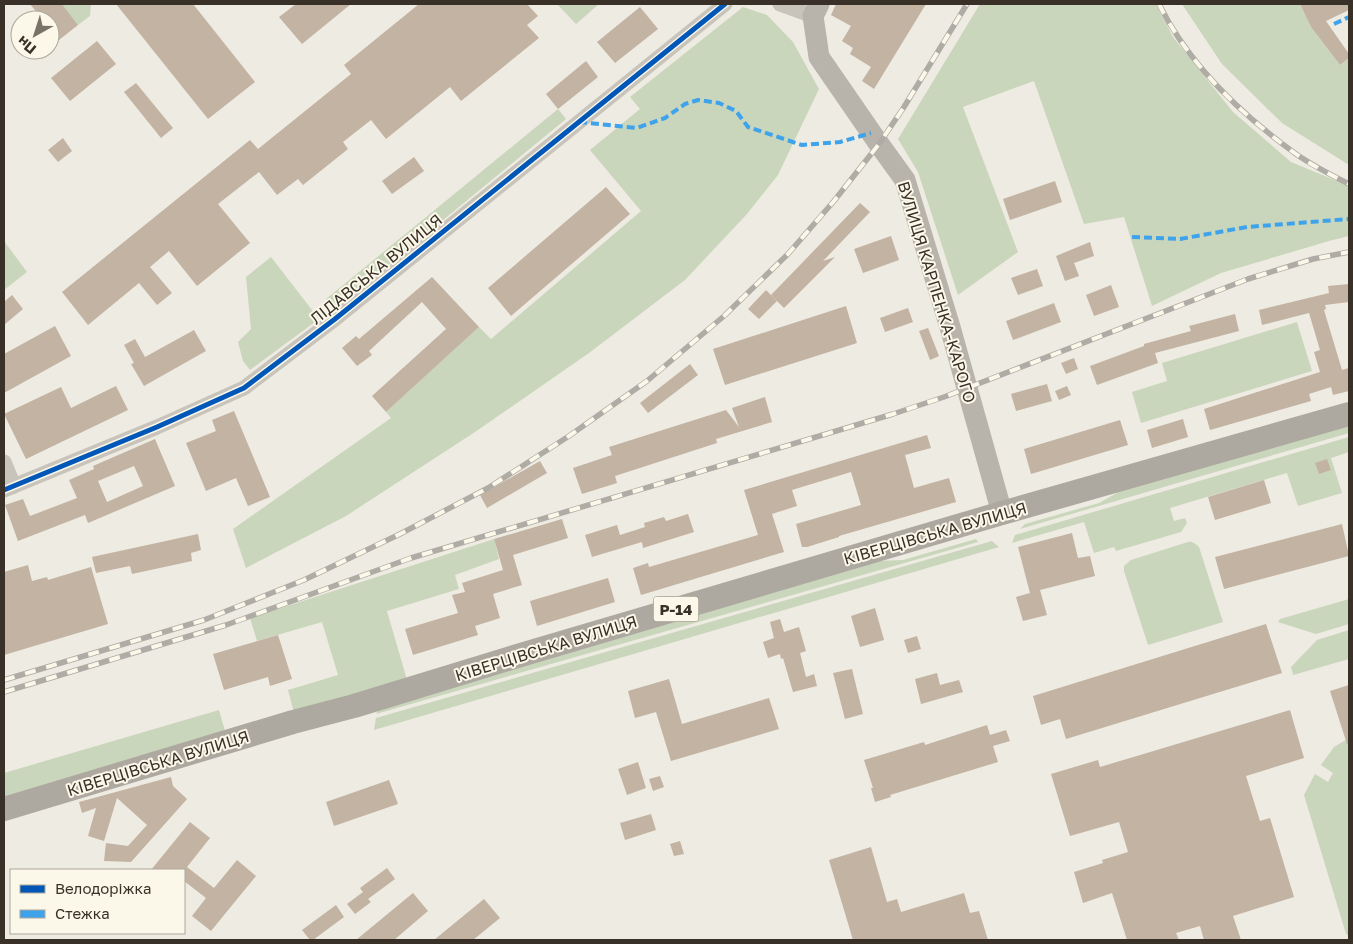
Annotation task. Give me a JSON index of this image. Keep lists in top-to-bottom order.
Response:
{
  "streets": {
    "main road": ["ВУЛИЦЯ КАРПЕНКА-КАРОГО", "КІВЕРЦІВСЬКА ВУЛИЦЯ", "Р-14"],
    "street": ["ЛІДАВСЬКА ВУЛИЦЯ"]
  },
  "crossings": [
    ["ВУЛИЦЯ КАРПЕНКА-КАРОГО", "КІВЕРЦІВСЬКА ВУЛИЦЯ"]
  ],
  "legend": ["Велодоріжка", "Стежка"],
  "north": "bottom left"
}
